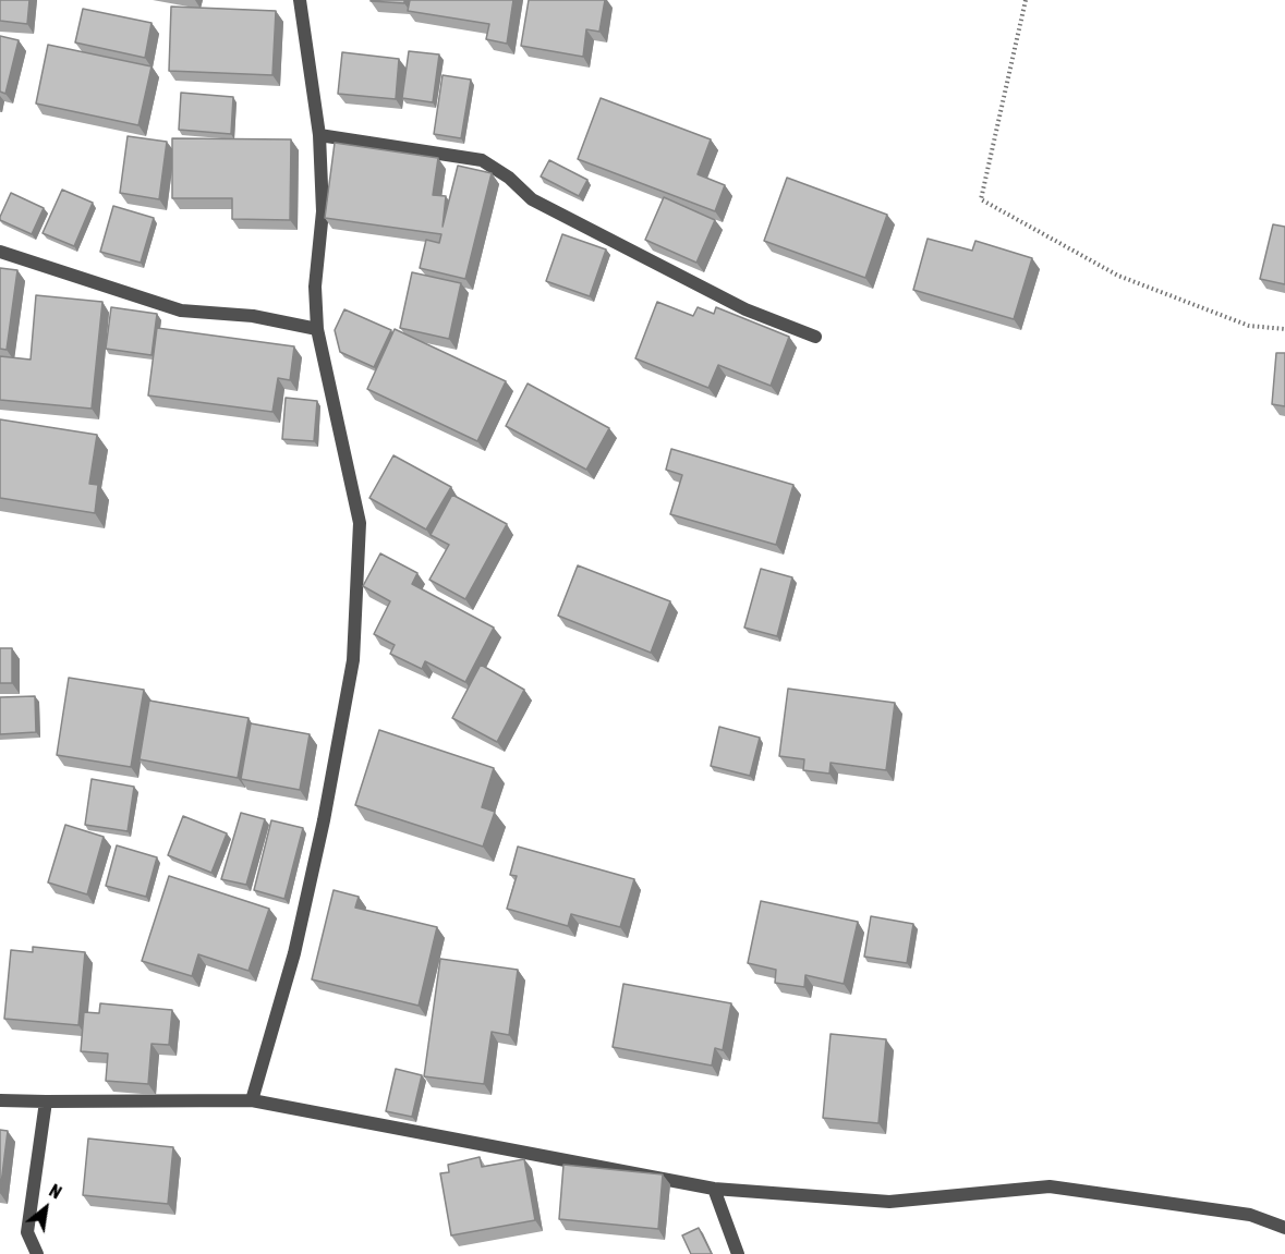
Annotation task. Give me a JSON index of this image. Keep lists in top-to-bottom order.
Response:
{
  "north": "top right"
}
